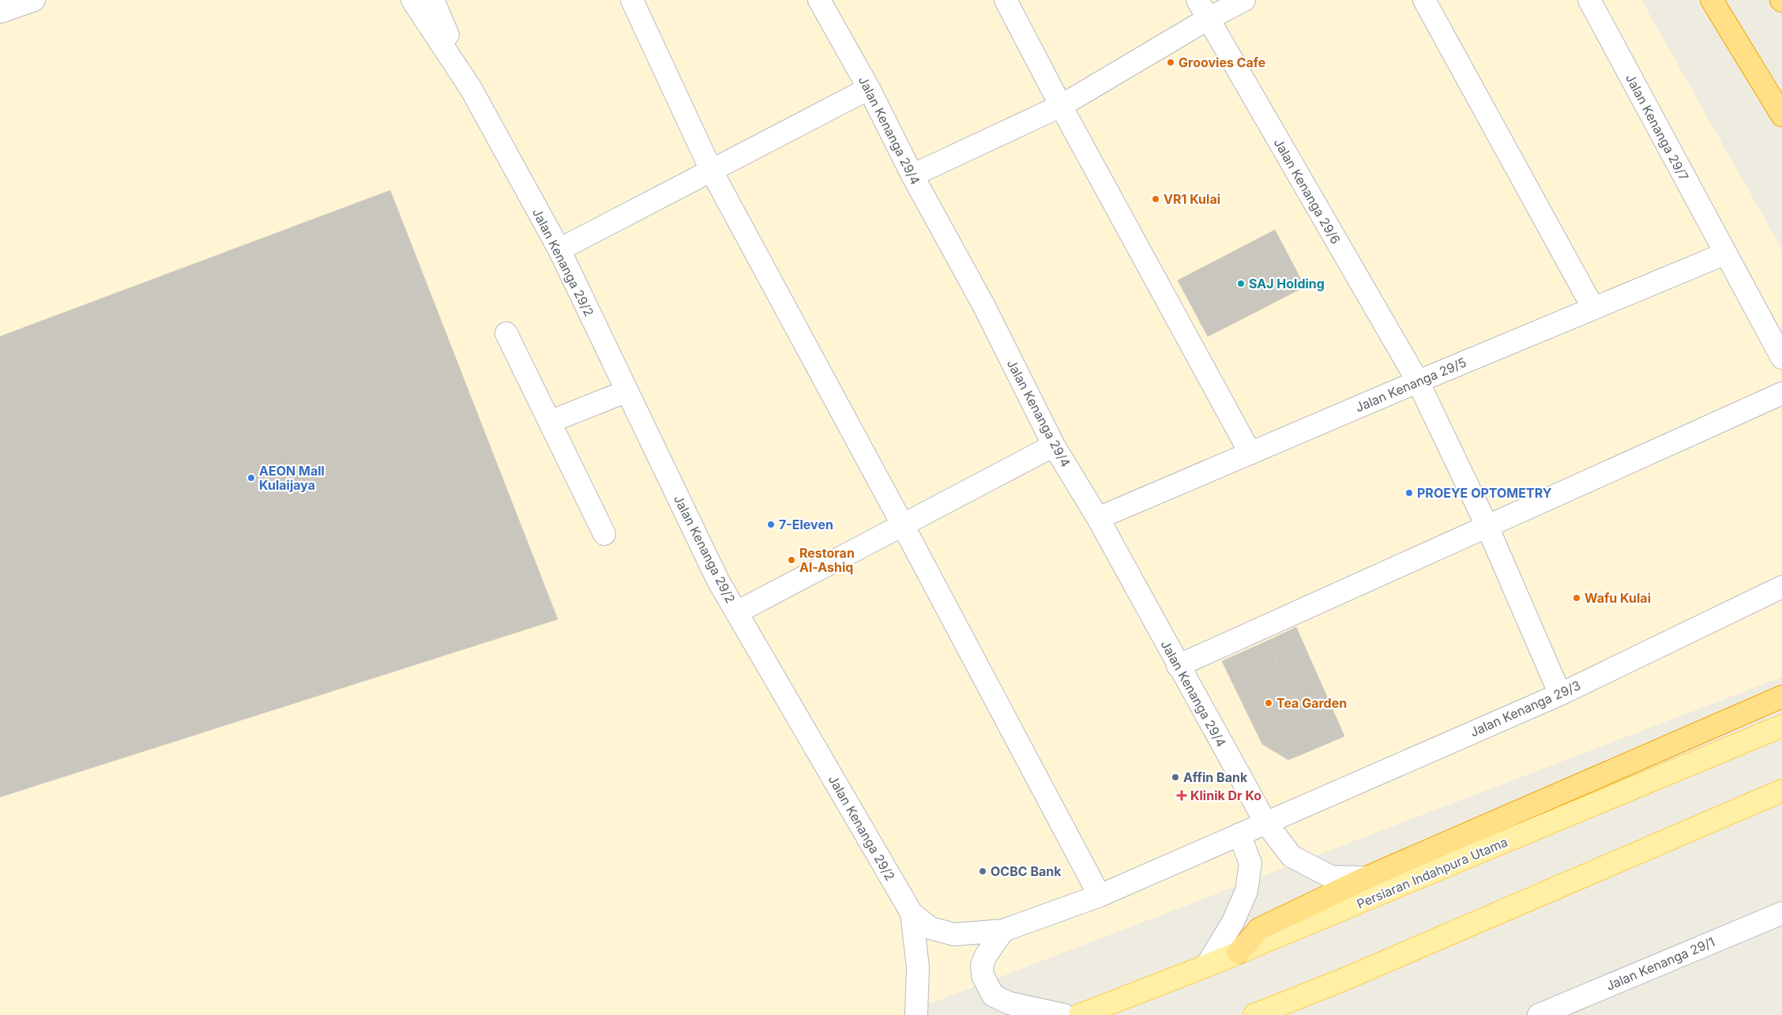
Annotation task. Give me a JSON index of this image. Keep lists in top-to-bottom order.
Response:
{
  "streets": {
    "main road": ["Persiaran Indahpura Utama"],
    "street": [
      "Jalan Kenanga 29/7",
      "Jalan Kenanga 29/4",
      "Jalan Kenanga 29/6",
      "Jalan Kenanga 29/2",
      "Jalan Kenanga 29/5",
      "Jalan Kenanga 29/3",
      "Jalan Kenanga 29/1"
    ]
  },
  "crossings": [
    ["Jalan Kenanga 29/7", "Jalan Kenanga 29/5"],
    ["Jalan Kenanga 29/4", "Jalan Kenanga 29/5"],
    ["Jalan Kenanga 29/4", "Jalan Kenanga 29/3"],
    ["Jalan Kenanga 29/6", "Jalan Kenanga 29/5"],
    ["Jalan Kenanga 29/6", "Jalan Kenanga 29/3"],
    ["Jalan Kenanga 29/2", "Jalan Kenanga 29/3"]
  ],
  "places": {
    "other": [
      "Groovies Cafe",
      "VR1 Kulai",
      "SAJ Holding",
      "AEON Mall Kulaijaya",
      "PROEYE OPTOMETRY",
      "7-Eleven",
      "Restoran Al-Ashiq",
      "Wafu Kulai",
      "Tea Garden",
      "Affin Bank",
      "OCBC Bank"
    ],
    "health": ["Klinik Dr Ko"]
  }
}
